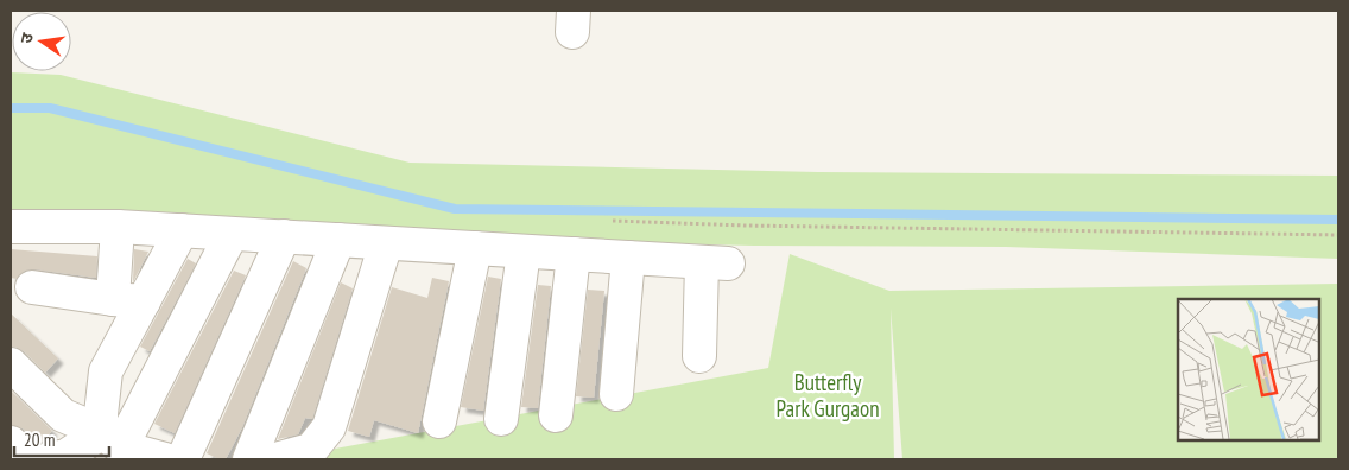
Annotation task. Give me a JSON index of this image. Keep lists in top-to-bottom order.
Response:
{
  "parks": ["Butterfly Park Gurgaon"],
  "scale_bar": "20 m",
  "north": "left"
}
